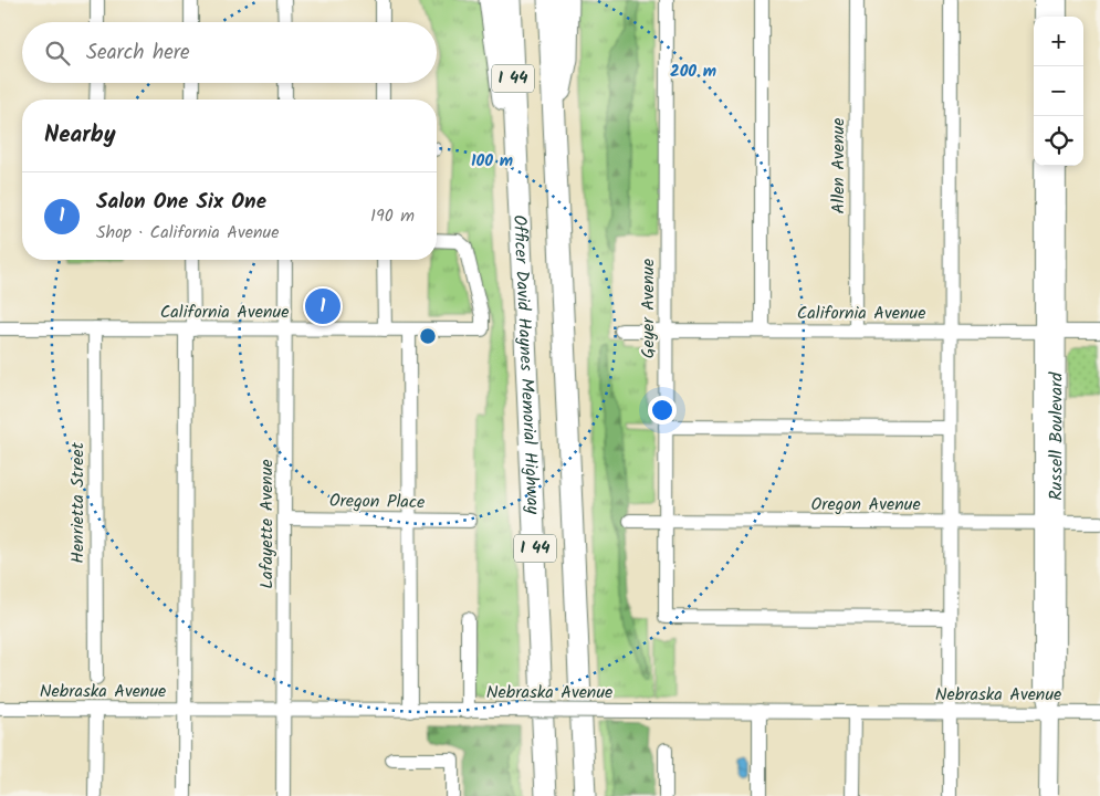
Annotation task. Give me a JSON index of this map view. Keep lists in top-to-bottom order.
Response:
{
  "streets": {
    "highway": ["I 44", "Officer David Haynes Memorial Highway"],
    "main road": ["Russell Boulevard"],
    "street": [
      "Allen Avenue",
      "Geyer Avenue",
      "California Avenue",
      "Oregon Place",
      "Henrietta Street",
      "Oregon Avenue",
      "Lafayette Avenue",
      "Nebraska Avenue"
    ]
  },
  "crossings": [
    ["Allen Avenue", "California Avenue"],
    ["Geyer Avenue", "California Avenue"],
    ["Geyer Avenue", "Oregon Avenue"],
    ["California Avenue", "Russell Boulevard"],
    ["California Avenue", "Henrietta Street"],
    ["California Avenue", "Lafayette Avenue"],
    ["Russell Boulevard", "Oregon Avenue"],
    ["Russell Boulevard", "Nebraska Avenue"],
    ["Oregon Place", "Lafayette Avenue"],
    ["Lafayette Avenue", "Nebraska Avenue"]
  ],
  "page": {
    "map_buttons": ["+", "−"],
    "search": "Search here",
    "heading": "Nearby",
    "list": [
      {
        "mark": "1",
        "name": "Salon One Six One",
        "note": "Shop · California Avenue",
        "value": "190 m"
      }
    ],
    "pins": "1"
  },
  "rings": ["200 m", "100 m"]
}
